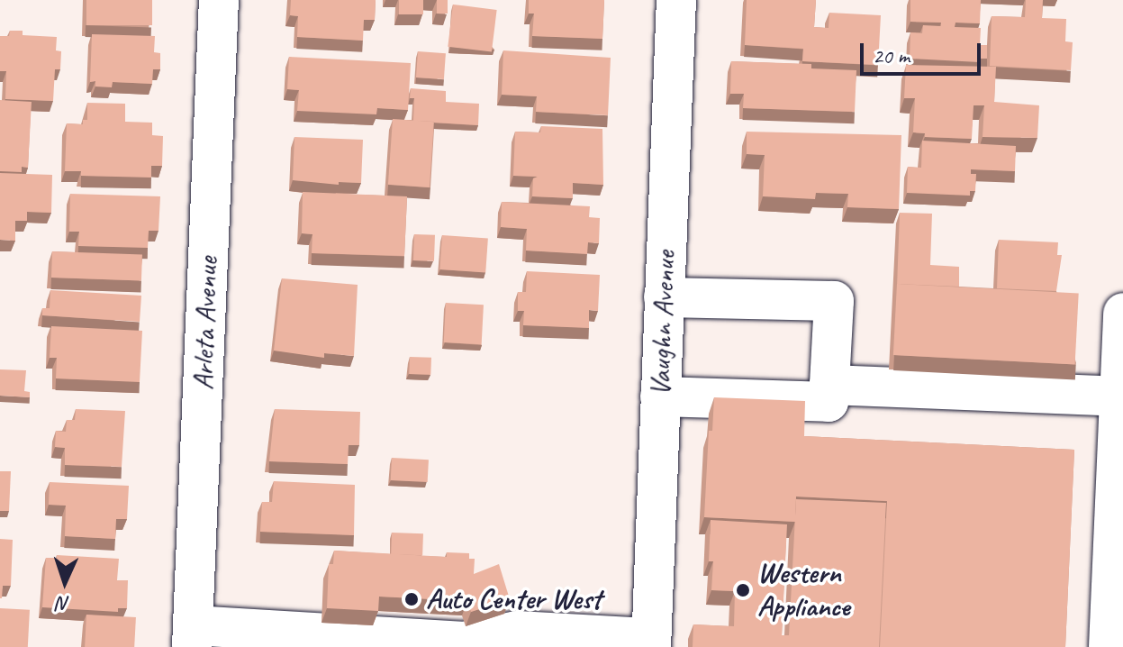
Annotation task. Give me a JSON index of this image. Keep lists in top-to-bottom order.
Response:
{
  "streets": {
    "street": ["Arleta Avenue", "Vaughn Avenue"]
  },
  "places": ["Western Appliance", "Auto Center West"],
  "scale_bar": "20 m",
  "north": "bottom"
}
